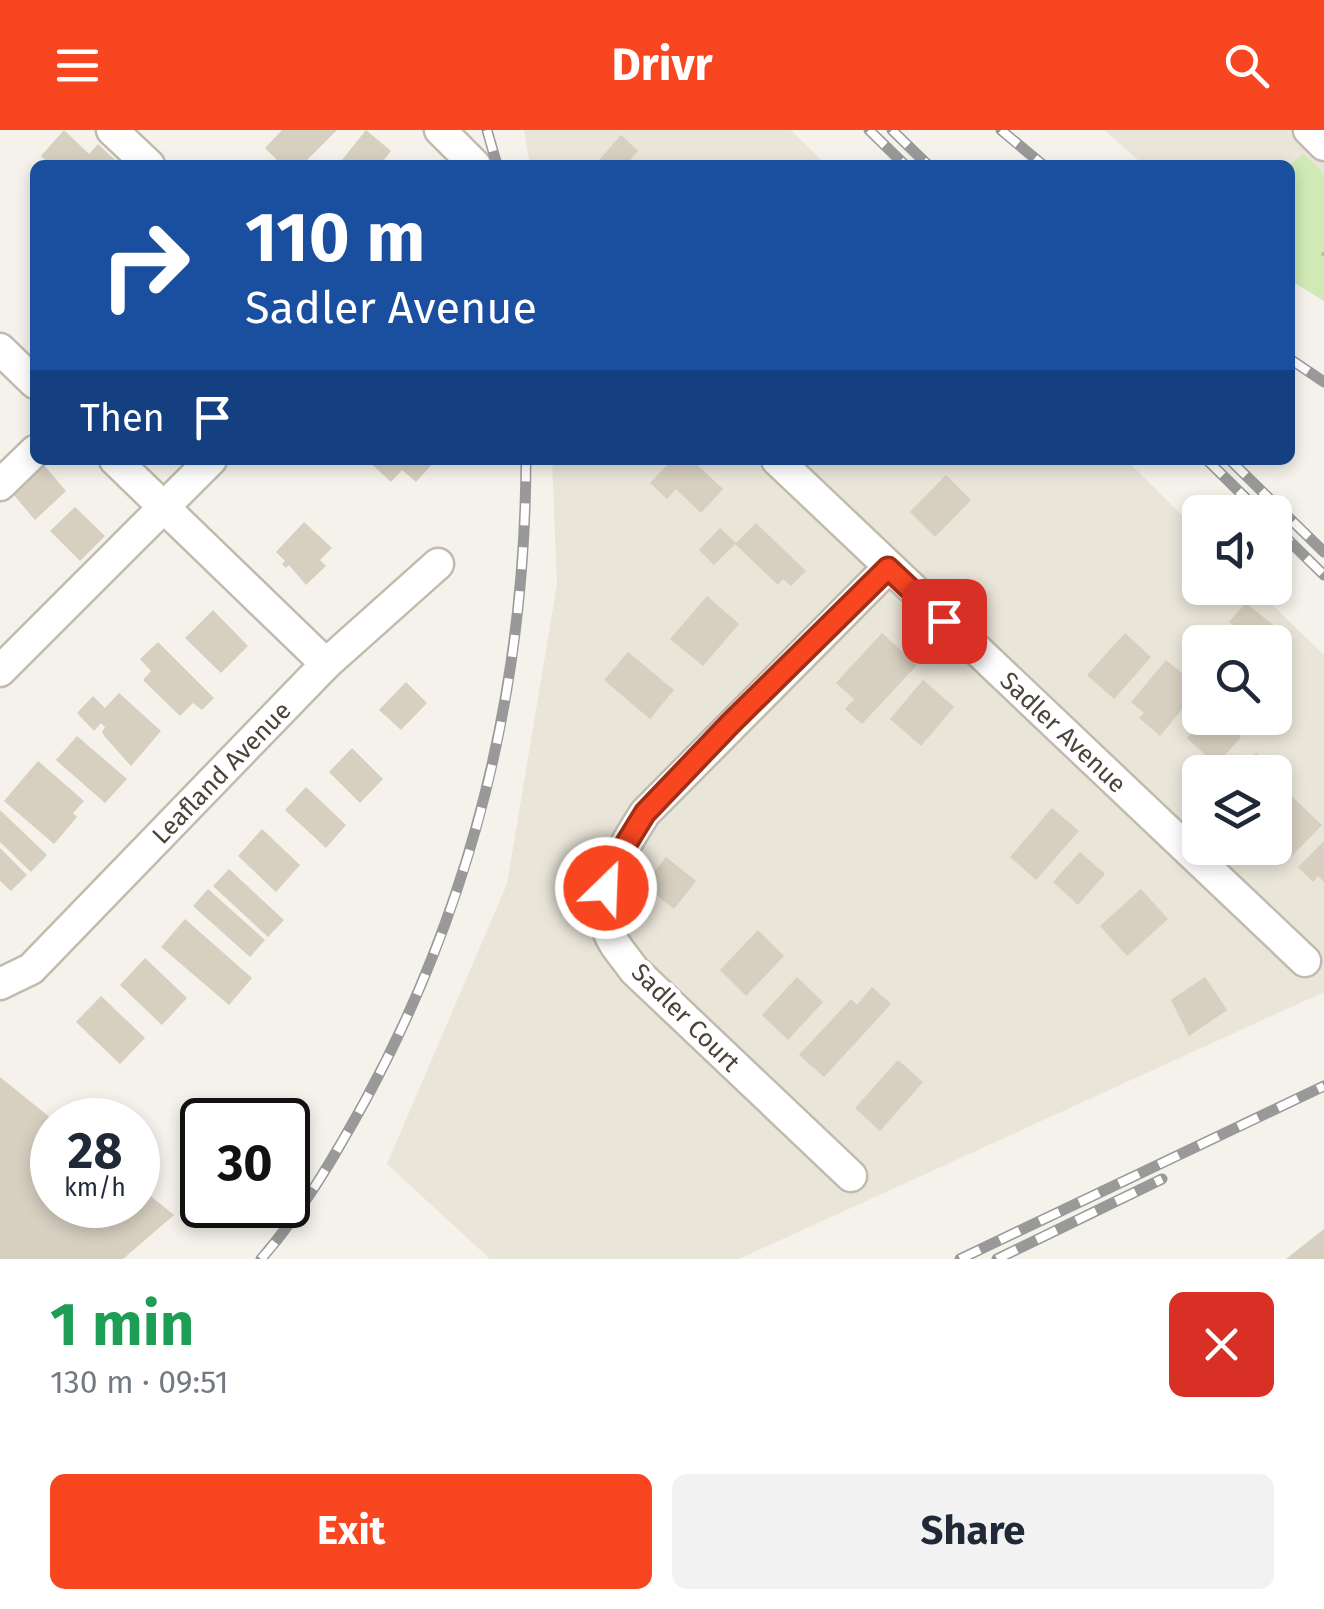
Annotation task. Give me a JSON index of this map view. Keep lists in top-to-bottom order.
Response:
{
  "streets": {
    "street": ["Sadler Avenue", "Leafland Avenue", "Sadler Court"]
  },
  "crossings": [
    ["Sadler Avenue", "Sadler Court"]
  ],
  "page": {
    "header": "Drivr",
    "turn": ["110 m", "Sadler Avenue"],
    "then": "Then",
    "speed": "28 km/h",
    "limit": "30",
    "heading": ["1 min", "130 m · 09:51"],
    "buttons": ["Exit", "Share"]
  }
}
